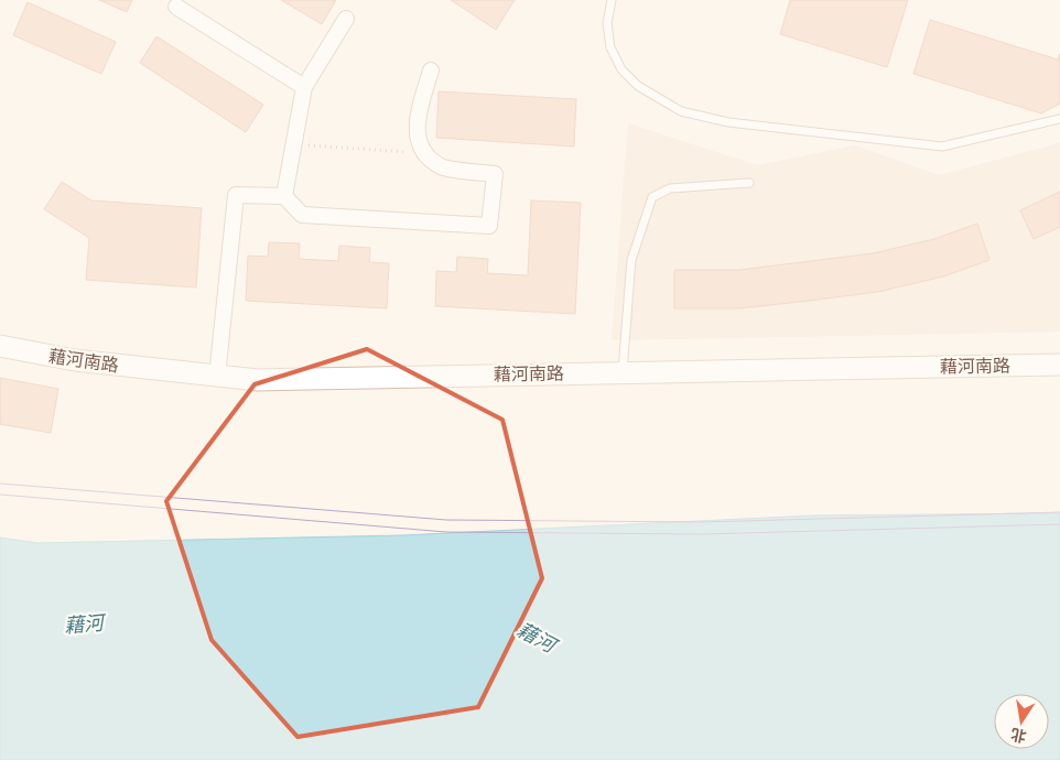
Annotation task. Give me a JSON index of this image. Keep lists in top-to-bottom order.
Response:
{
  "streets": {
    "main road": ["藉河南路"]
  },
  "water": ["藉河"],
  "north": "bottom"
}
